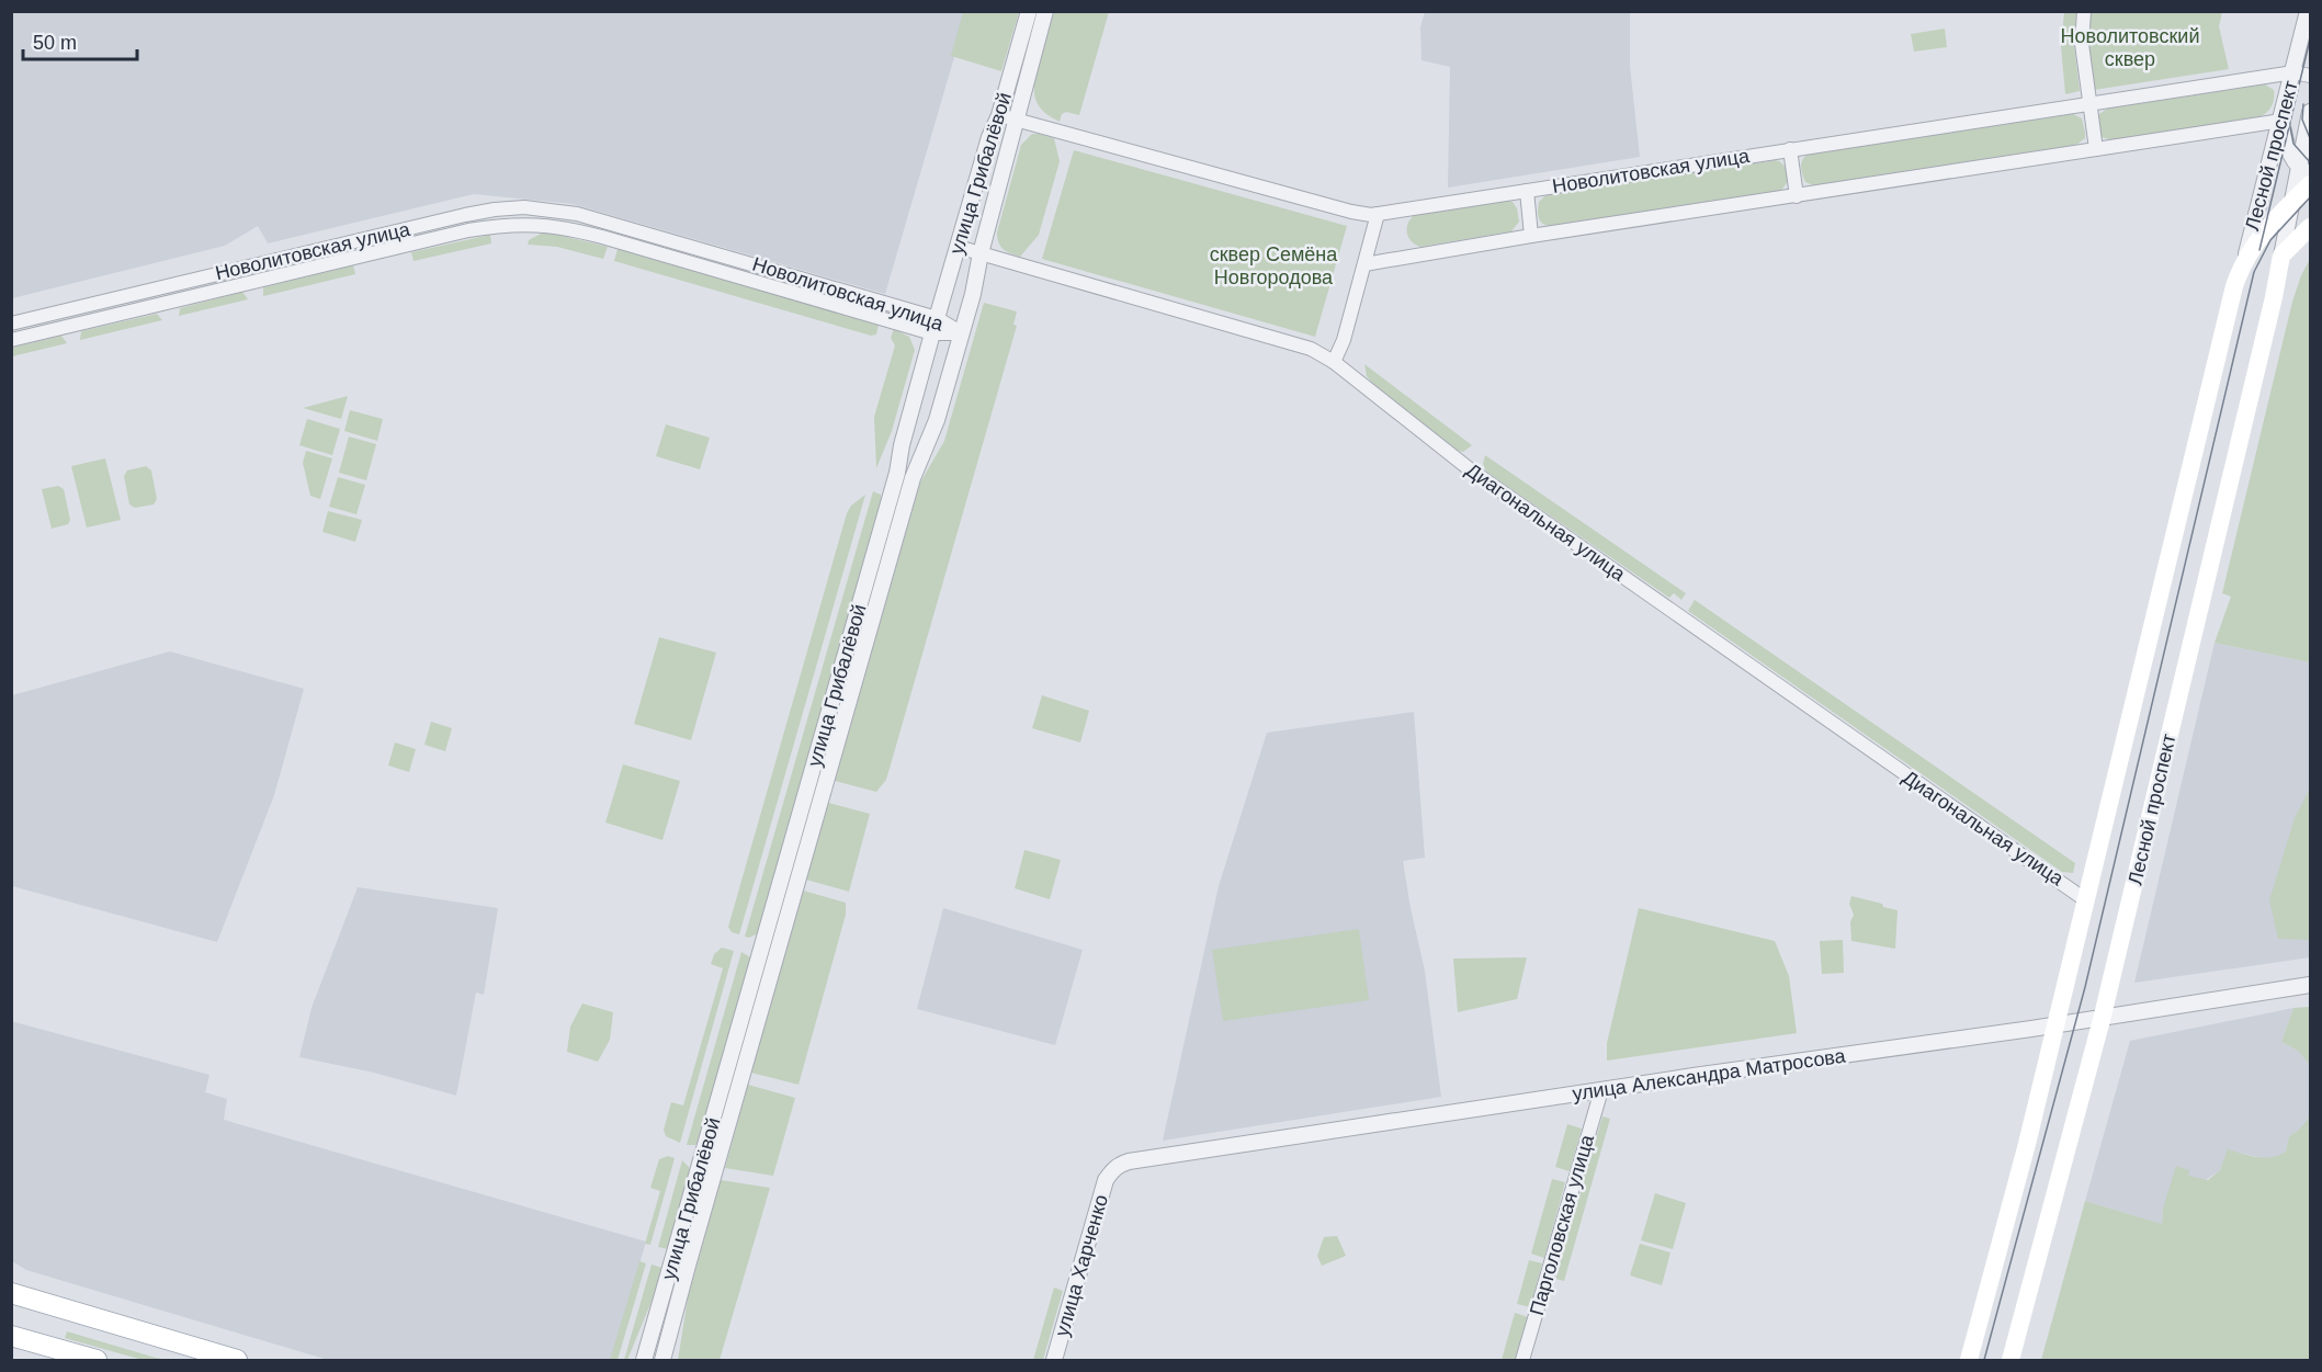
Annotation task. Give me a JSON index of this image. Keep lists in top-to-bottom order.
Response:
{
  "streets": {
    "main road": ["Лесной проспект"],
    "street": [
      "Новолитовская улица",
      "улица Грибалёвой",
      "Диагональная улица",
      "улица Александра Матросова",
      "Парголовская улица",
      "улица Харченко"
    ]
  },
  "crossings": [
    ["Лесной проспект", "Новолитовская улица"],
    ["Лесной проспект", "Диагональная улица"],
    ["Лесной проспект", "улица Александра Матросова"],
    ["Новолитовская улица", "улица Грибалёвой"],
    ["улица Грибалёвой", "Диагональная улица"],
    ["улица Александра Матросова", "Парголовская улица"],
    ["улица Александра Матросова", "улица Харченко"]
  ],
  "parks": ["Новолитовский сквер", "сквер Семёна Новгородова"],
  "scale_bar": "50 m"
}
